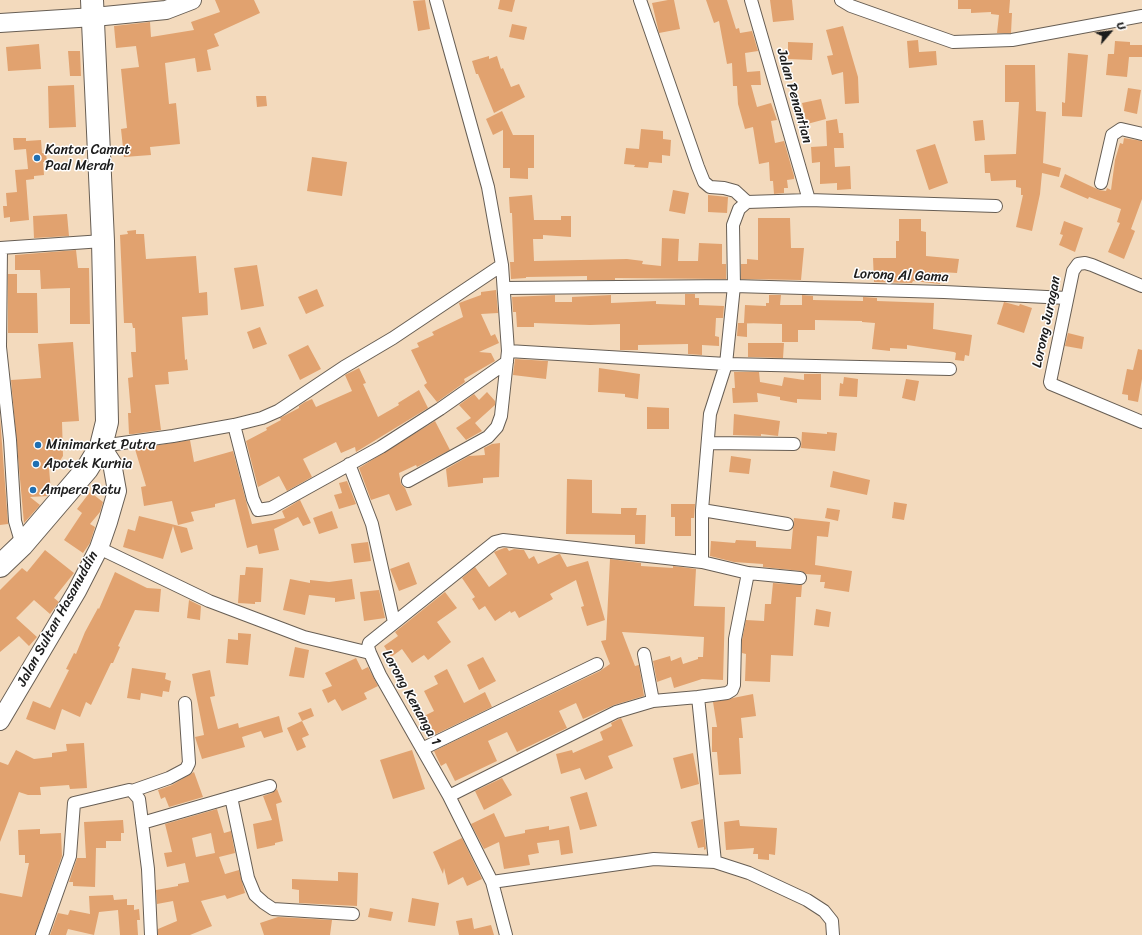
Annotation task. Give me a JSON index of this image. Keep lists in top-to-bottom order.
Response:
{
  "streets": {
    "street": [
      "Jalan Penantian",
      "Lorong Al Gama",
      "Lorong Juragan",
      "Jalan Sultan Hasanuddin",
      "Lorong Kenanga 1"
    ]
  },
  "crossings": [
    ["Lorong Al Gama", "Lorong Juragan"],
    ["Jalan Sultan Hasanuddin", "Lorong Kenanga 1"]
  ],
  "places": [
    "Kantor Camat Paal Merah",
    "Minimarket Putra",
    "Apotek Kurnia",
    "Ampera Ratu"
  ],
  "north": "top right"
}
